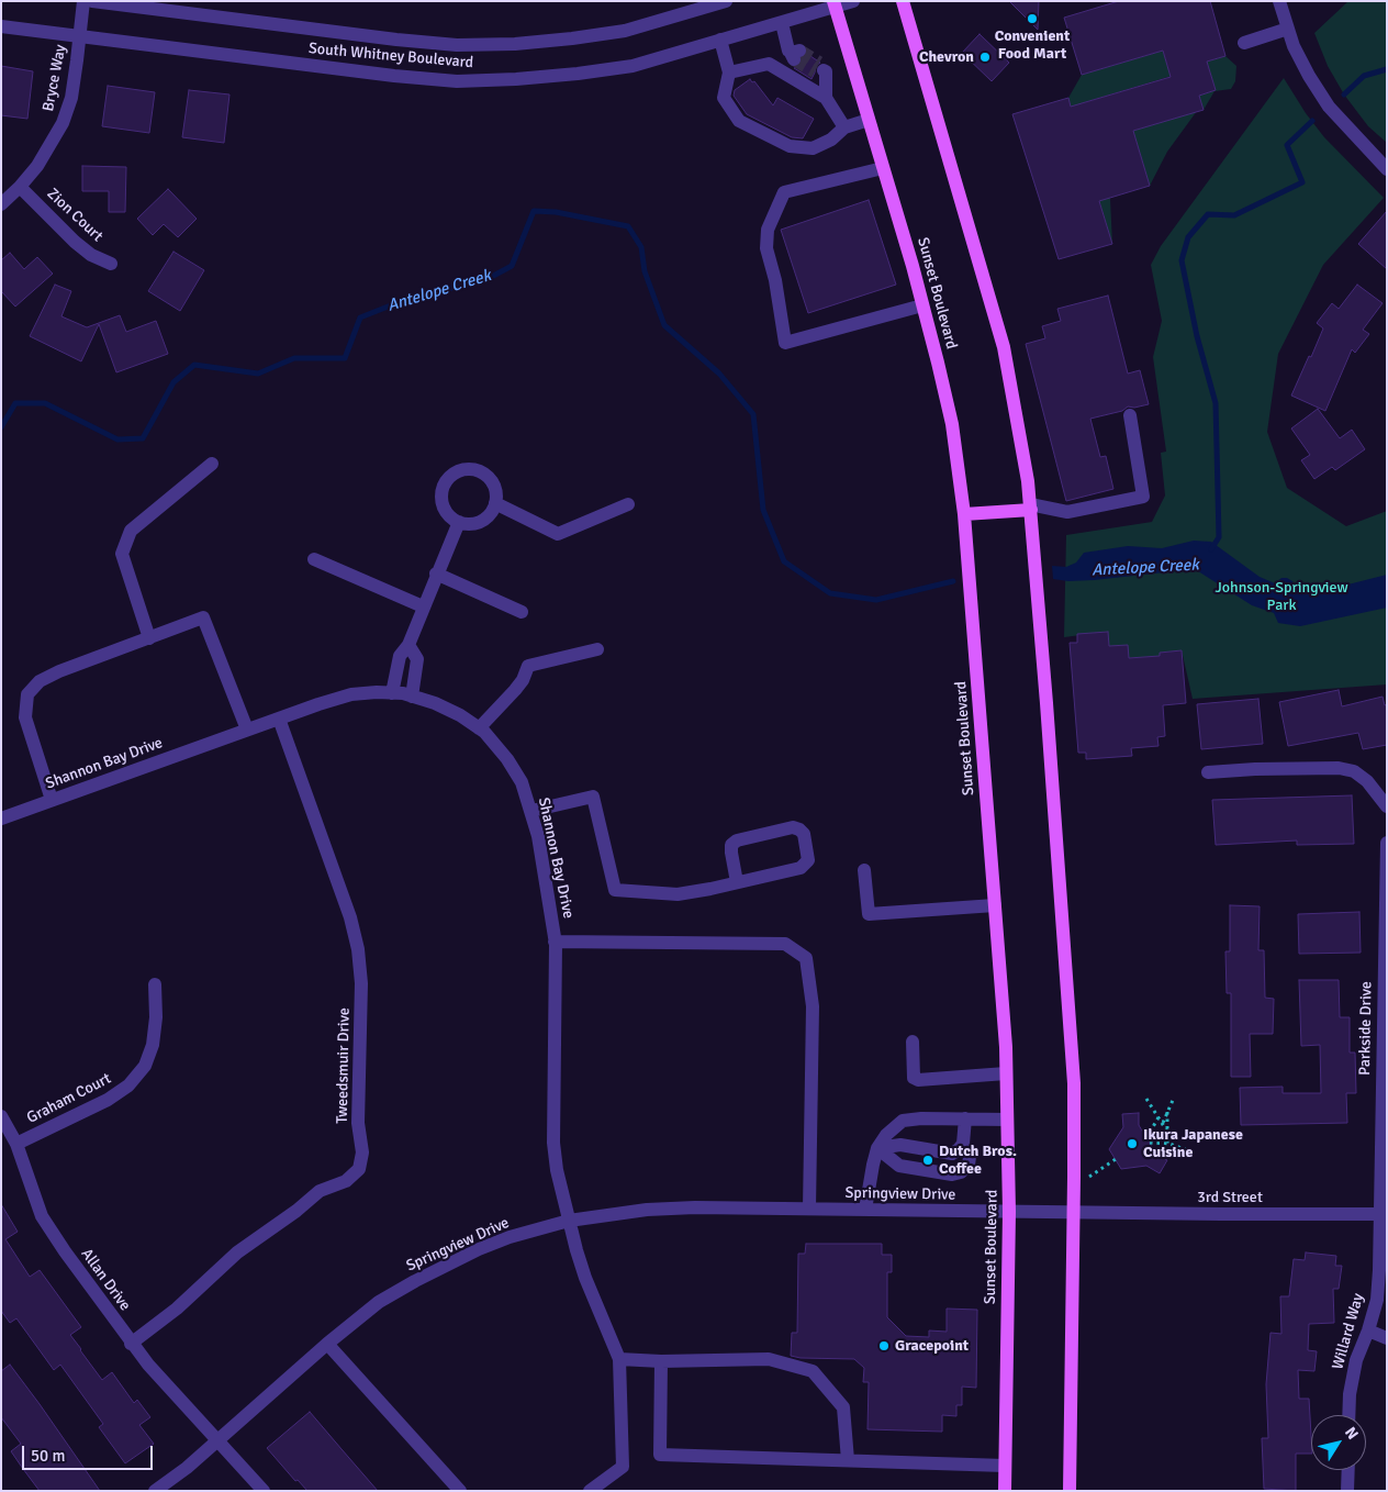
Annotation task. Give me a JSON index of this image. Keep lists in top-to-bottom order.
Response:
{
  "streets": {
    "main road": ["Sunset Boulevard"],
    "street": [
      "South Whitney Boulevard",
      "Bryce Way",
      "Zion Court",
      "Shannon Bay Drive",
      "Parkside Drive",
      "Tweedsmuir Drive",
      "Graham Court",
      "Springview Drive",
      "3rd Street",
      "Allan Drive",
      "Willard Way"
    ]
  },
  "crossings": [
    ["South Whitney Boulevard", "Bryce Way"],
    ["South Whitney Boulevard", "Sunset Boulevard"],
    ["Bryce Way", "Zion Court"],
    ["Sunset Boulevard", "Springview Drive"],
    ["Shannon Bay Drive", "Tweedsmuir Drive"],
    ["Shannon Bay Drive", "Springview Drive"],
    ["Parkside Drive", "3rd Street"],
    ["Parkside Drive", "Willard Way"],
    ["Tweedsmuir Drive", "Allan Drive"],
    ["Graham Court", "Allan Drive"],
    ["Springview Drive", "3rd Street"],
    ["Springview Drive", "Allan Drive"],
    ["3rd Street", "Willard Way"]
  ],
  "water": ["Antelope Creek"],
  "parks": ["Johnson-Springview Park"],
  "places": [
    "Convenient Food Mart",
    "Chevron",
    "Ikura Japanese Cuisine",
    "Dutch Bros. Coffee",
    "Gracepoint"
  ],
  "scale_bar": "50 m",
  "north": "top right"
}
